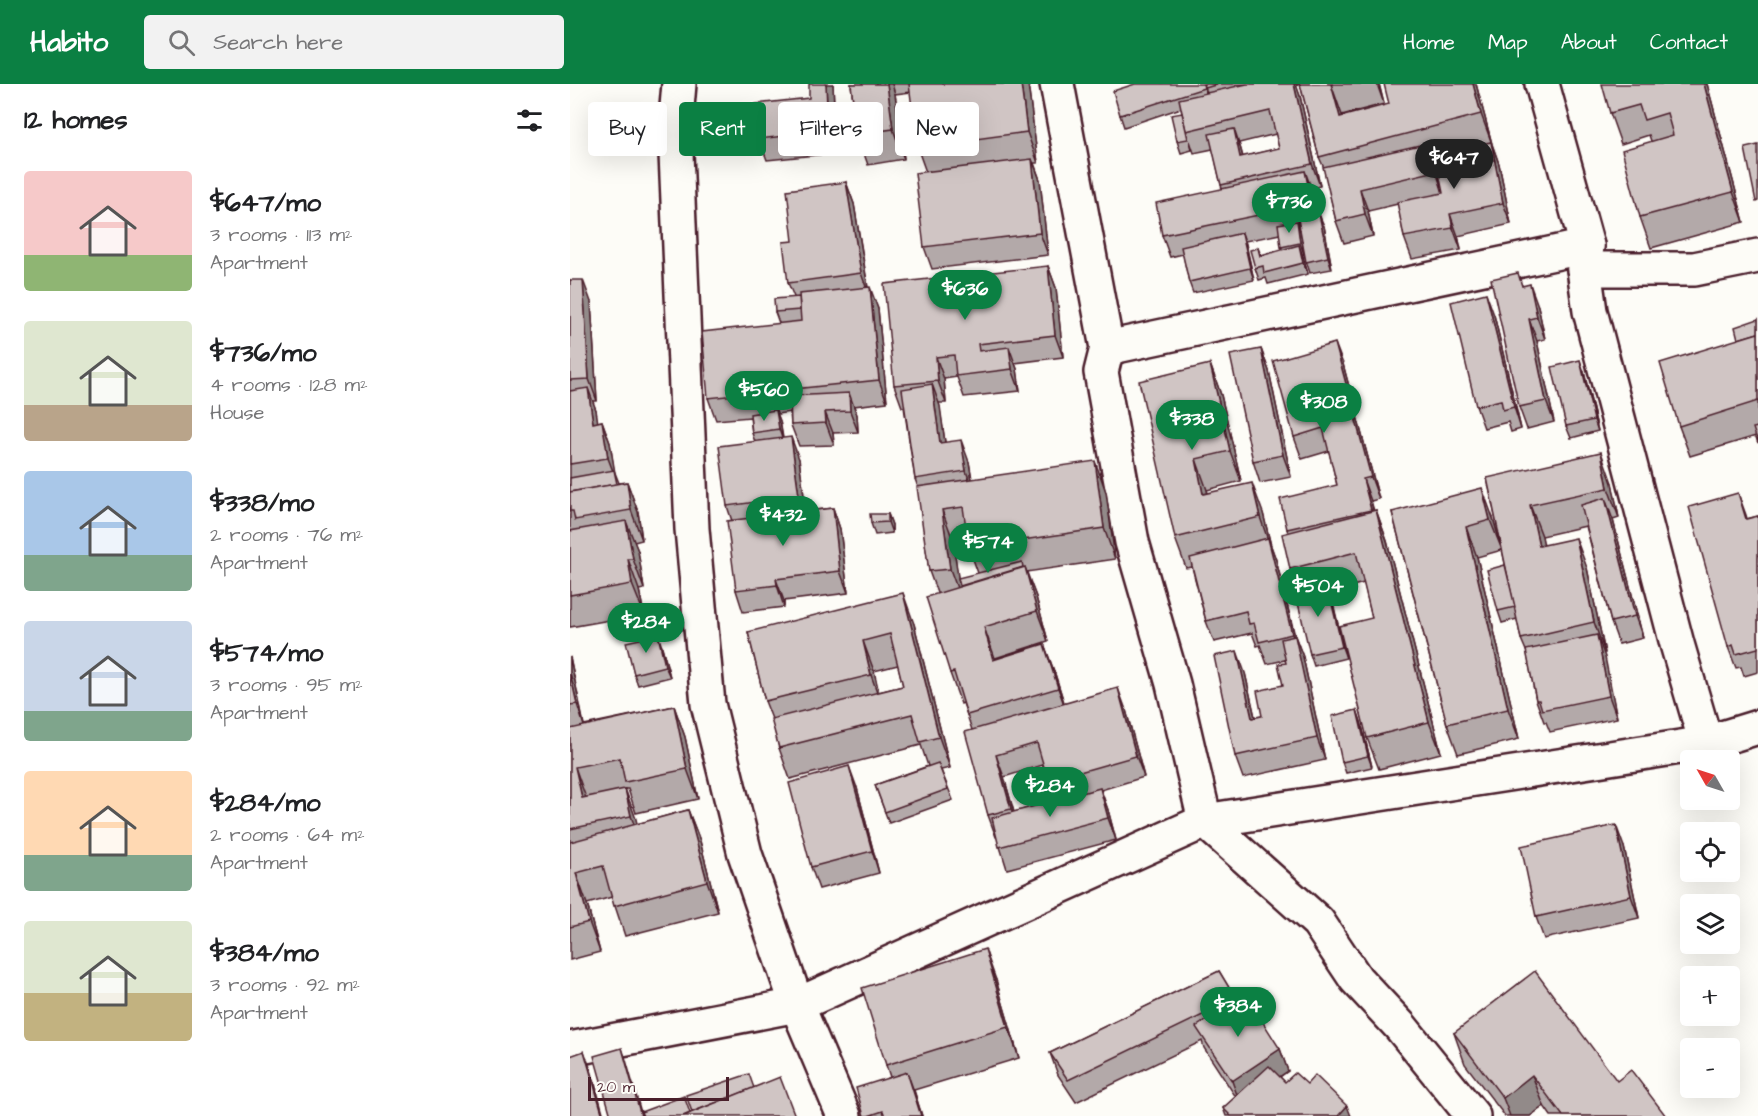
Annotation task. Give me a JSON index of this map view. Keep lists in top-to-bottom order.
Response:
{
  "scale_bar": "20 m",
  "north": "top left",
  "page": {
    "header": "Habito",
    "search": "Search here",
    "nav": [
      "Home",
      "Map",
      "About",
      "Contact"
    ],
    "heading": "12 homes",
    "chip": [
      "Buy",
      "Rent",
      "Filters",
      "New"
    ],
    "price": [
      "$647",
      "$736",
      "$636",
      "$560",
      "$308",
      "$338",
      "$432",
      "$574",
      "$504",
      "$284",
      "$284",
      "$384"
    ],
    "list": [
      {
        "name": "$647/mo",
        "note": "3 rooms · 113 m² · Apartment"
      },
      {
        "name": "$736/mo",
        "note": "4 rooms · 128 m² · House"
      },
      {
        "name": "$338/mo",
        "note": "2 rooms · 76 m² · Apartment"
      },
      {
        "name": "$574/mo",
        "note": "3 rooms · 95 m² · Apartment"
      },
      {
        "name": "$284/mo",
        "note": "2 rooms · 64 m² · Apartment"
      },
      {
        "name": "$384/mo",
        "note": "3 rooms · 92 m² · Apartment"
      }
    ],
    "map_buttons": ["+", "−"],
    "scale": "20 m"
  }
}
